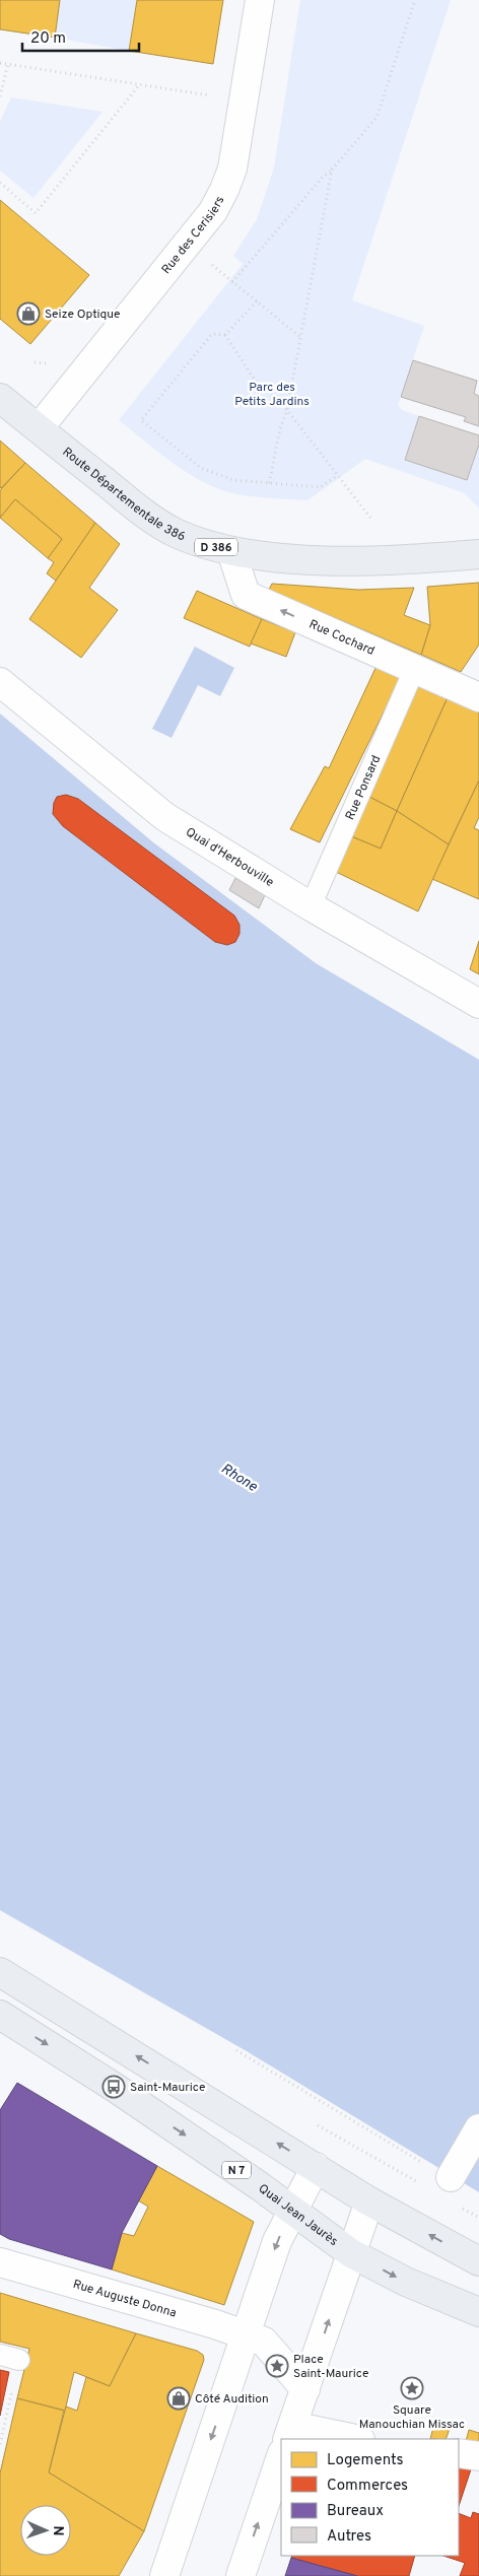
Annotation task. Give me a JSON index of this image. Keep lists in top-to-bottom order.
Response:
{
  "streets": {
    "main road": [
      "Route Départementale 386",
      "D 386",
      "N 7",
      "Quai Jean Jaurès"
    ],
    "street": [
      "Rue des Cerisiers",
      "Rue Cochard",
      "Quai d'Herbouville",
      "Rue Auguste Donna"
    ],
    "lane": ["Rue Ponsard"]
  },
  "crossings": [
    ["Rue des Cerisiers", "Route Départementale 386"],
    ["Route Départementale 386", "Rue Cochard"],
    ["Rue Cochard", "Rue Ponsard"],
    ["Rue Ponsard", "Quai d'Herbouville"]
  ],
  "one_way": ["Rue Cochard"],
  "water": ["Rhone"],
  "parks": ["Parc des Petits Jardins"],
  "places": {
    "shop": ["Seize Optique", "Côté Audition"],
    "bus stop": ["Saint-Maurice"],
    "place": ["Place Saint-Maurice", "Square Manouchian Missac"]
  },
  "legend": [
    "Logements",
    "Commerces",
    "Bureaux",
    "Autres"
  ],
  "scale_bar": "20 m",
  "north": "right"
}
